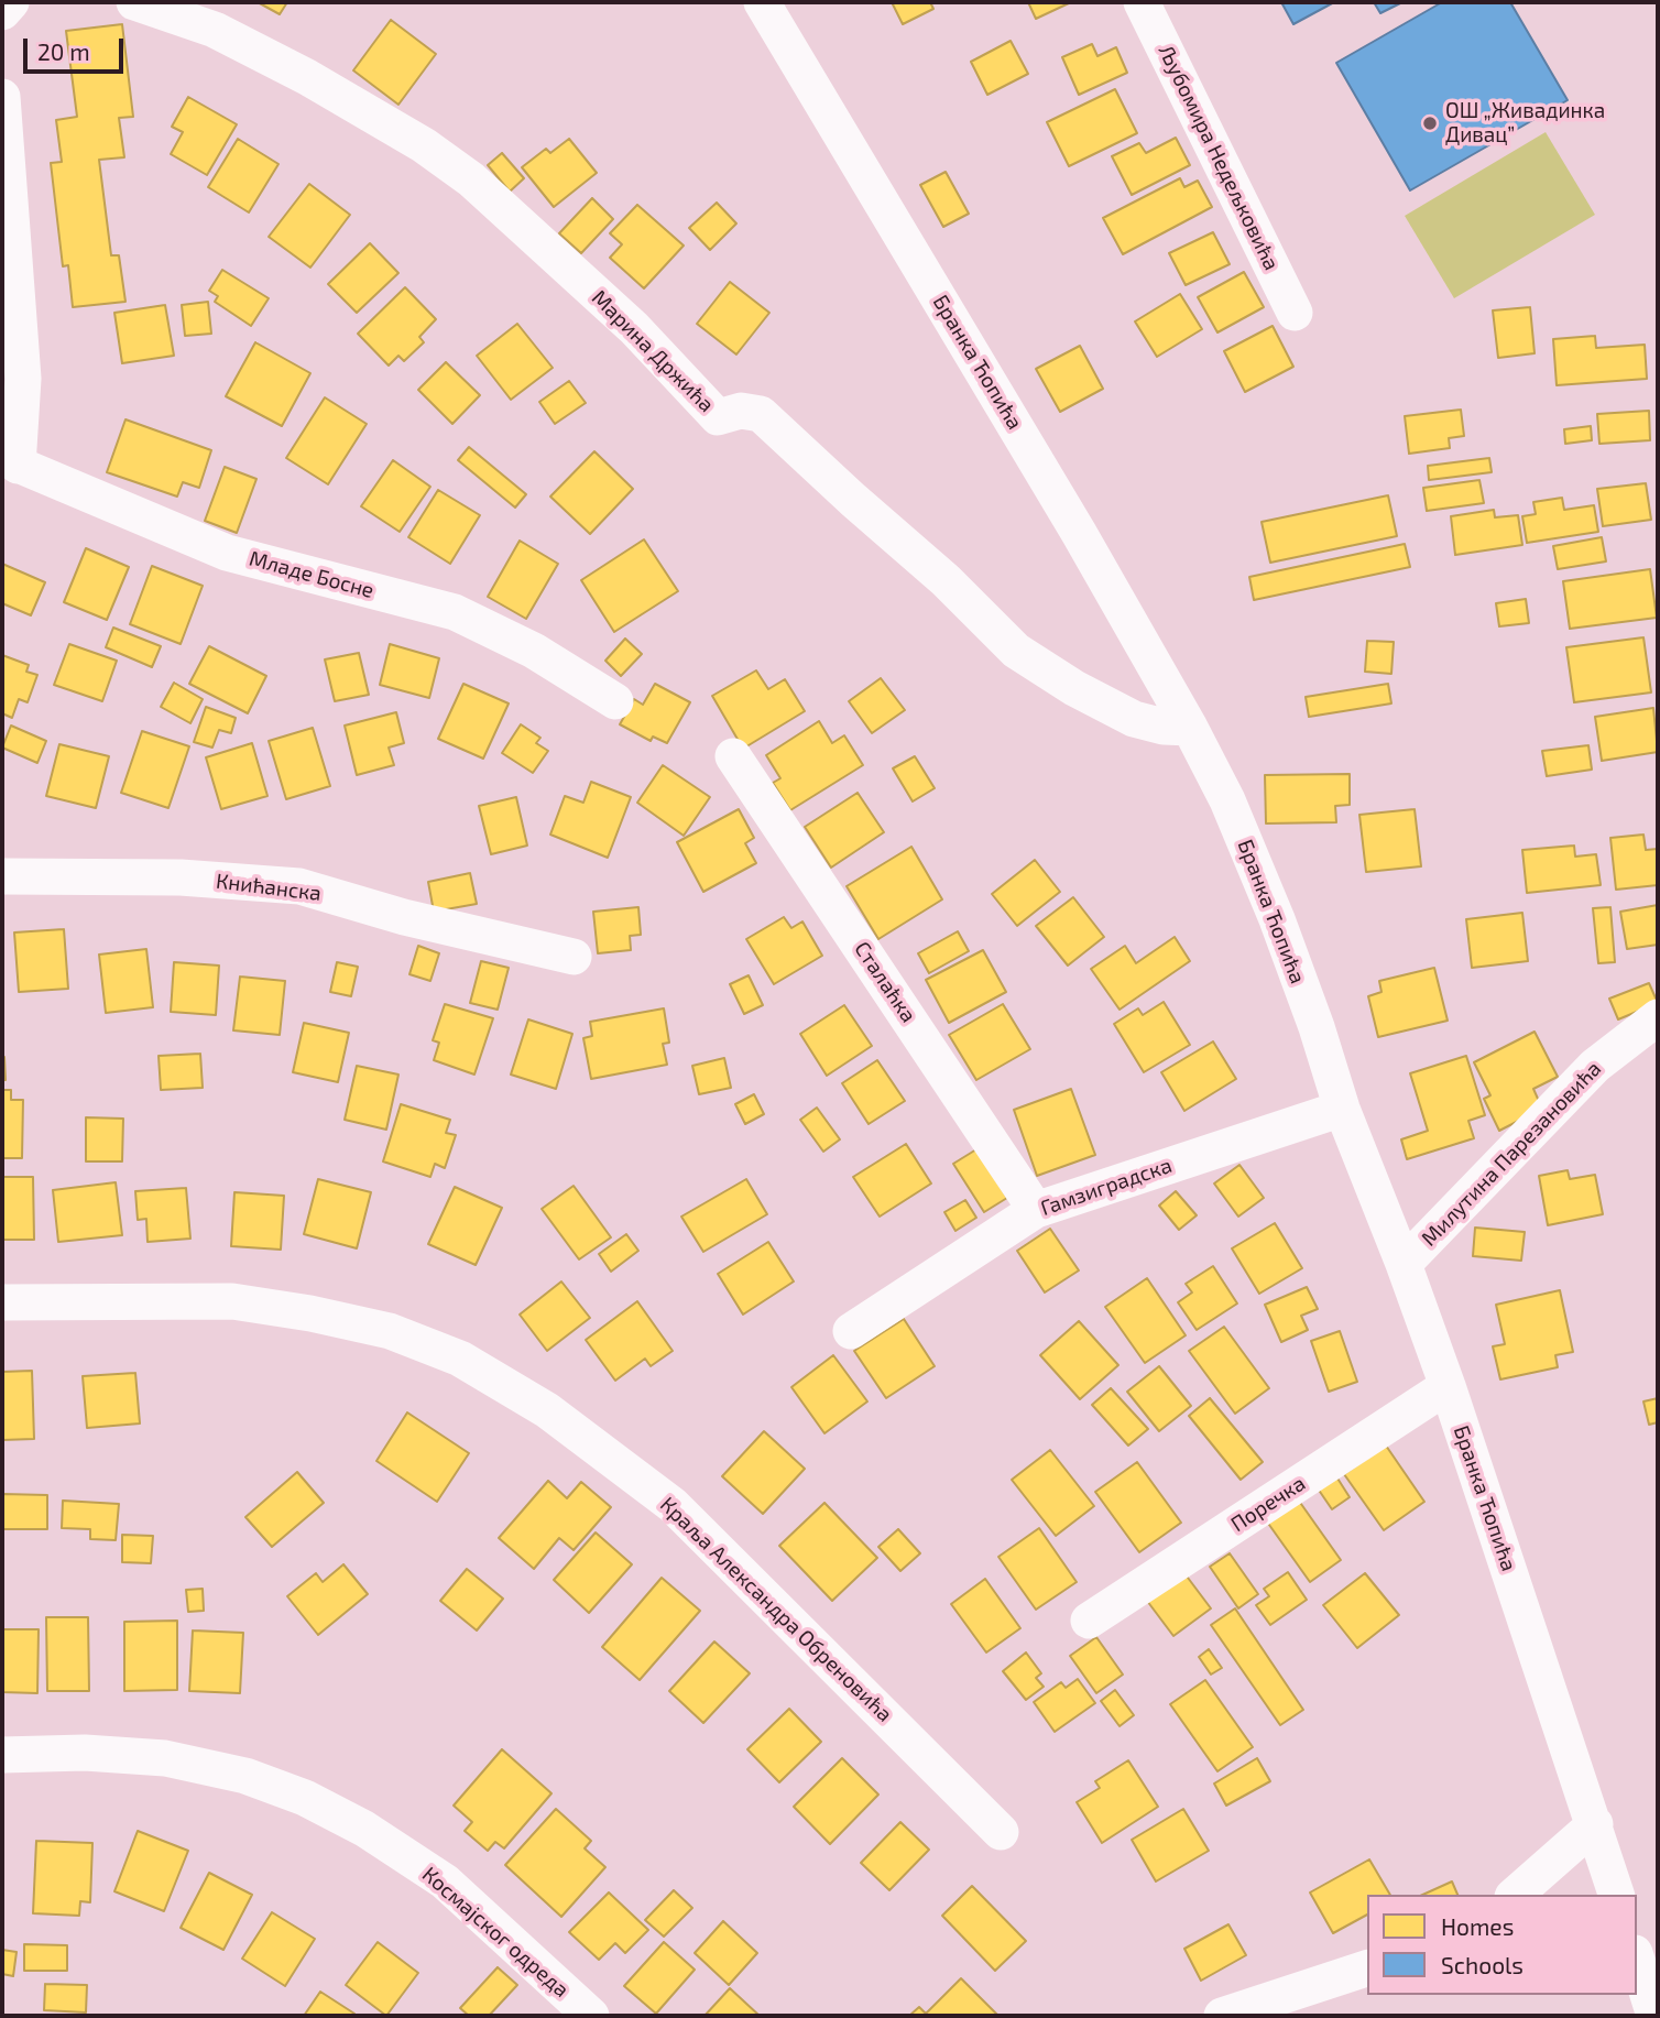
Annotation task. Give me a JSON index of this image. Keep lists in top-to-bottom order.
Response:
{
  "streets": {
    "street": [
      "Љубомира Недељковића",
      "Марина Држића",
      "Бранка Ћопића",
      "Младе Босне",
      "Книћанска",
      "Сталаћка",
      "Милутина Парезановића",
      "Гамзиградска",
      "Поречка",
      "Краља Александра Обреновића",
      "Космајског одреда"
    ]
  },
  "crossings": [
    ["Марина Држића", "Бранка Ћопића"],
    ["Бранка Ћопића", "Милутина Парезановића"],
    ["Бранка Ћопића", "Гамзиградска"],
    ["Бранка Ћопића", "Поречка"],
    ["Сталаћка", "Гамзиградска"]
  ],
  "places": ["ОШ „Живадинка Дивац”"],
  "legend": ["Homes", "Schools"],
  "scale_bar": "20 m"
}
